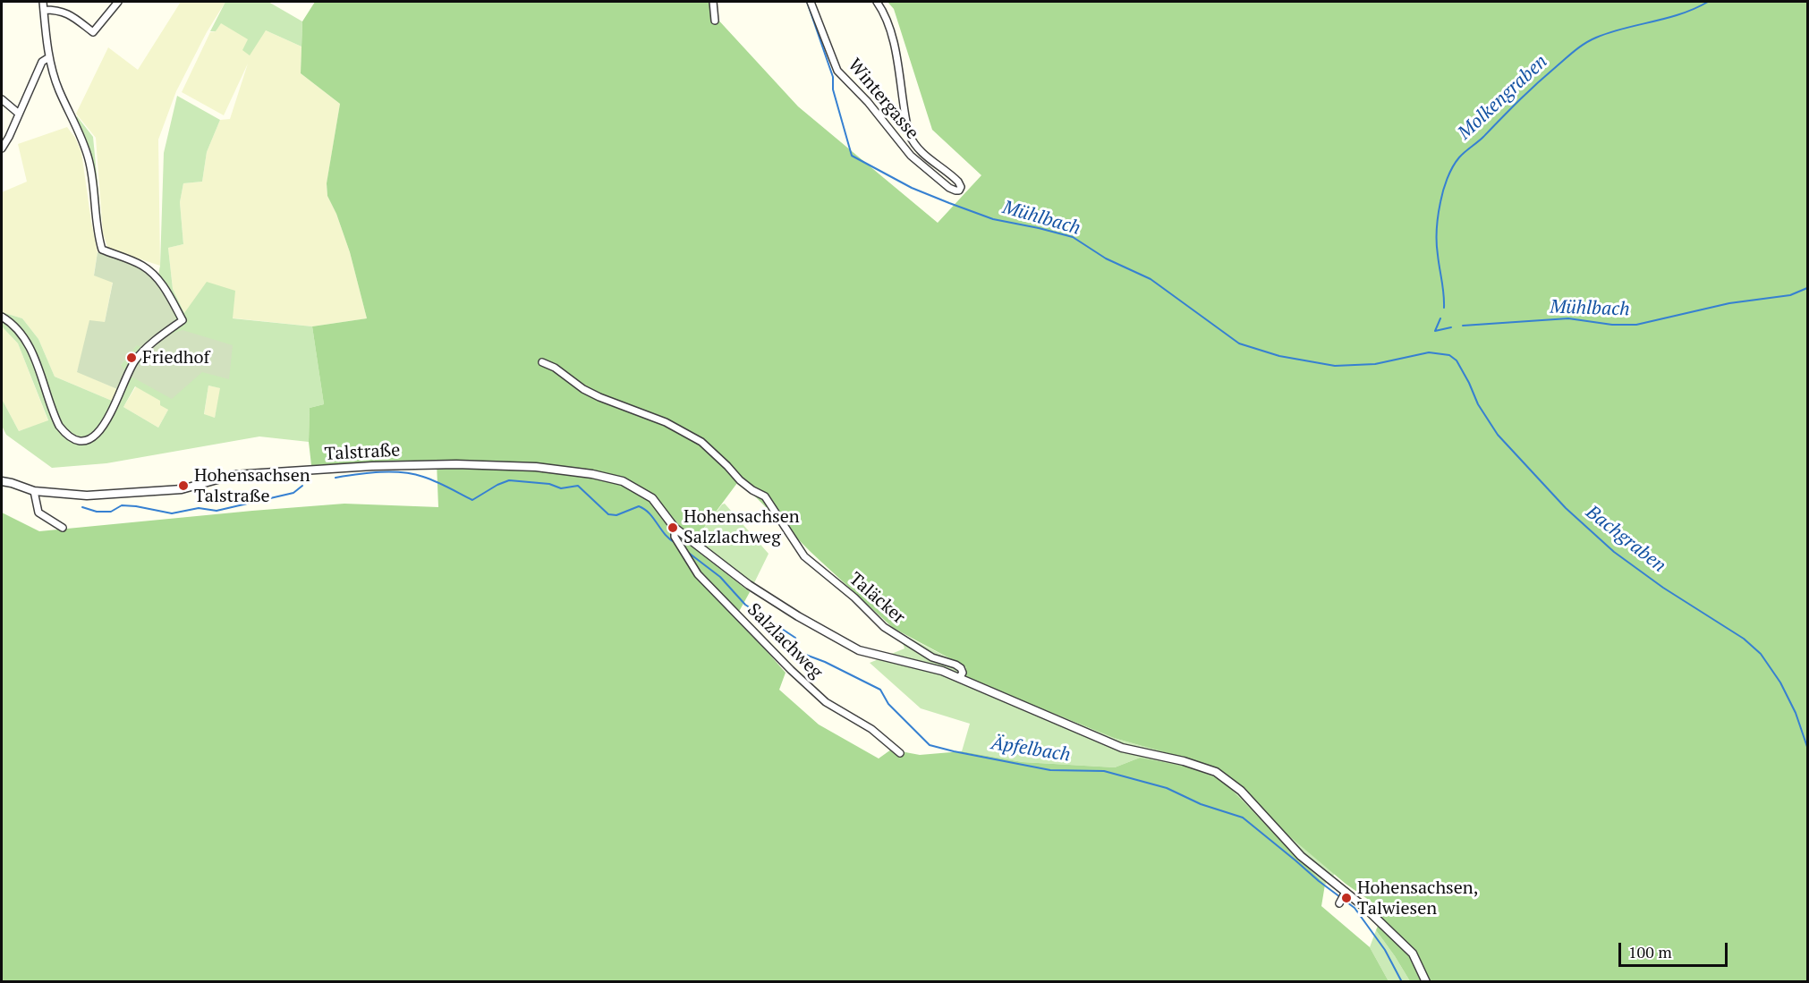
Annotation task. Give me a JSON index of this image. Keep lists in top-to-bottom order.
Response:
{
  "streets": {
    "street": [
      "Wintergasse",
      "Talstraße",
      "Taläcker",
      "Salzlachweg"
    ]
  },
  "crossings": [
    ["Talstraße", "Salzlachweg"]
  ],
  "water": [
    "Molkengraben",
    "Mühlbach",
    "Bachgraben",
    "Äpfelbach"
  ],
  "places": [
    "Friedhof",
    "Hohensachsen Talstraße",
    "Hohensachsen Salzlachweg",
    "Hohensachsen, Talwiesen"
  ],
  "scale_bar": "100 m"
}
